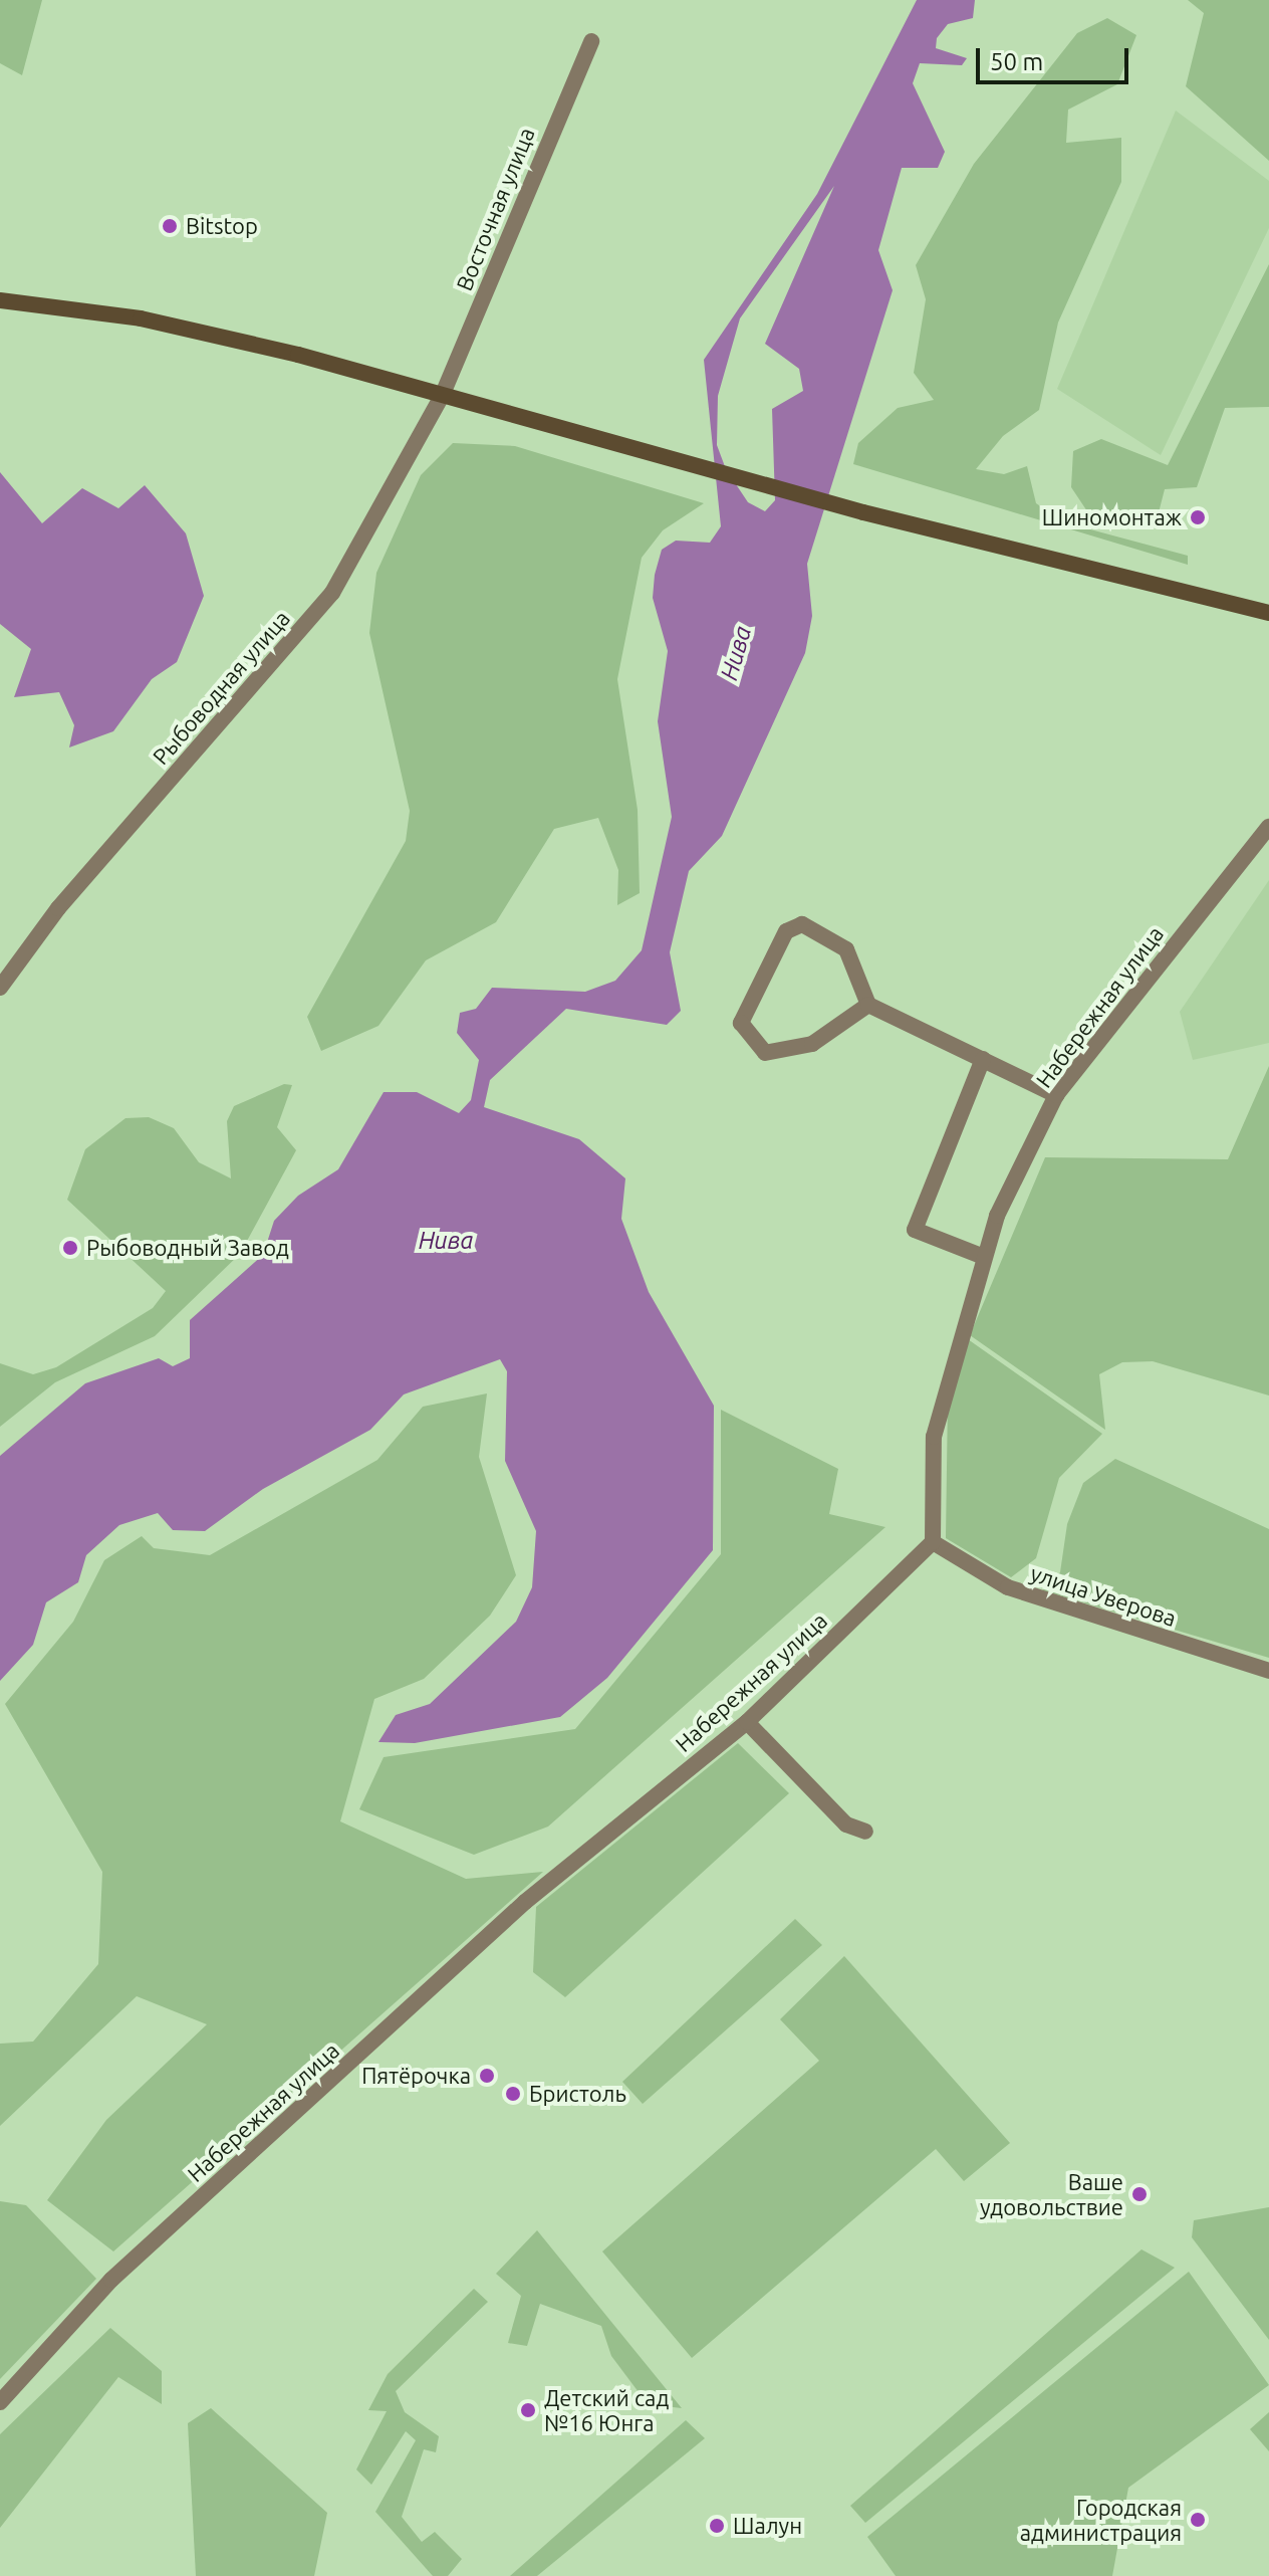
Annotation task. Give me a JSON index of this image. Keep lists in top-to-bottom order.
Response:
{
  "streets": {
    "street": [
      "Восточная улица",
      "Рыбоводная улица",
      "Набережная улица",
      "улица Уверова"
    ]
  },
  "crossings": [
    ["Восточная улица", "Рыбоводная улица"],
    ["Набережная улица", "улица Уверова"]
  ],
  "water": ["Нива"],
  "places": [
    "Bitstop",
    "Шиномонтаж",
    "Рыбоводный Завод",
    "Пятёрочка",
    "Бристоль",
    "Ваше удовольствие",
    "Детский сад №16 Юнга",
    "Городская администрация",
    "Шалун"
  ],
  "scale_bar": "50 m"
}
